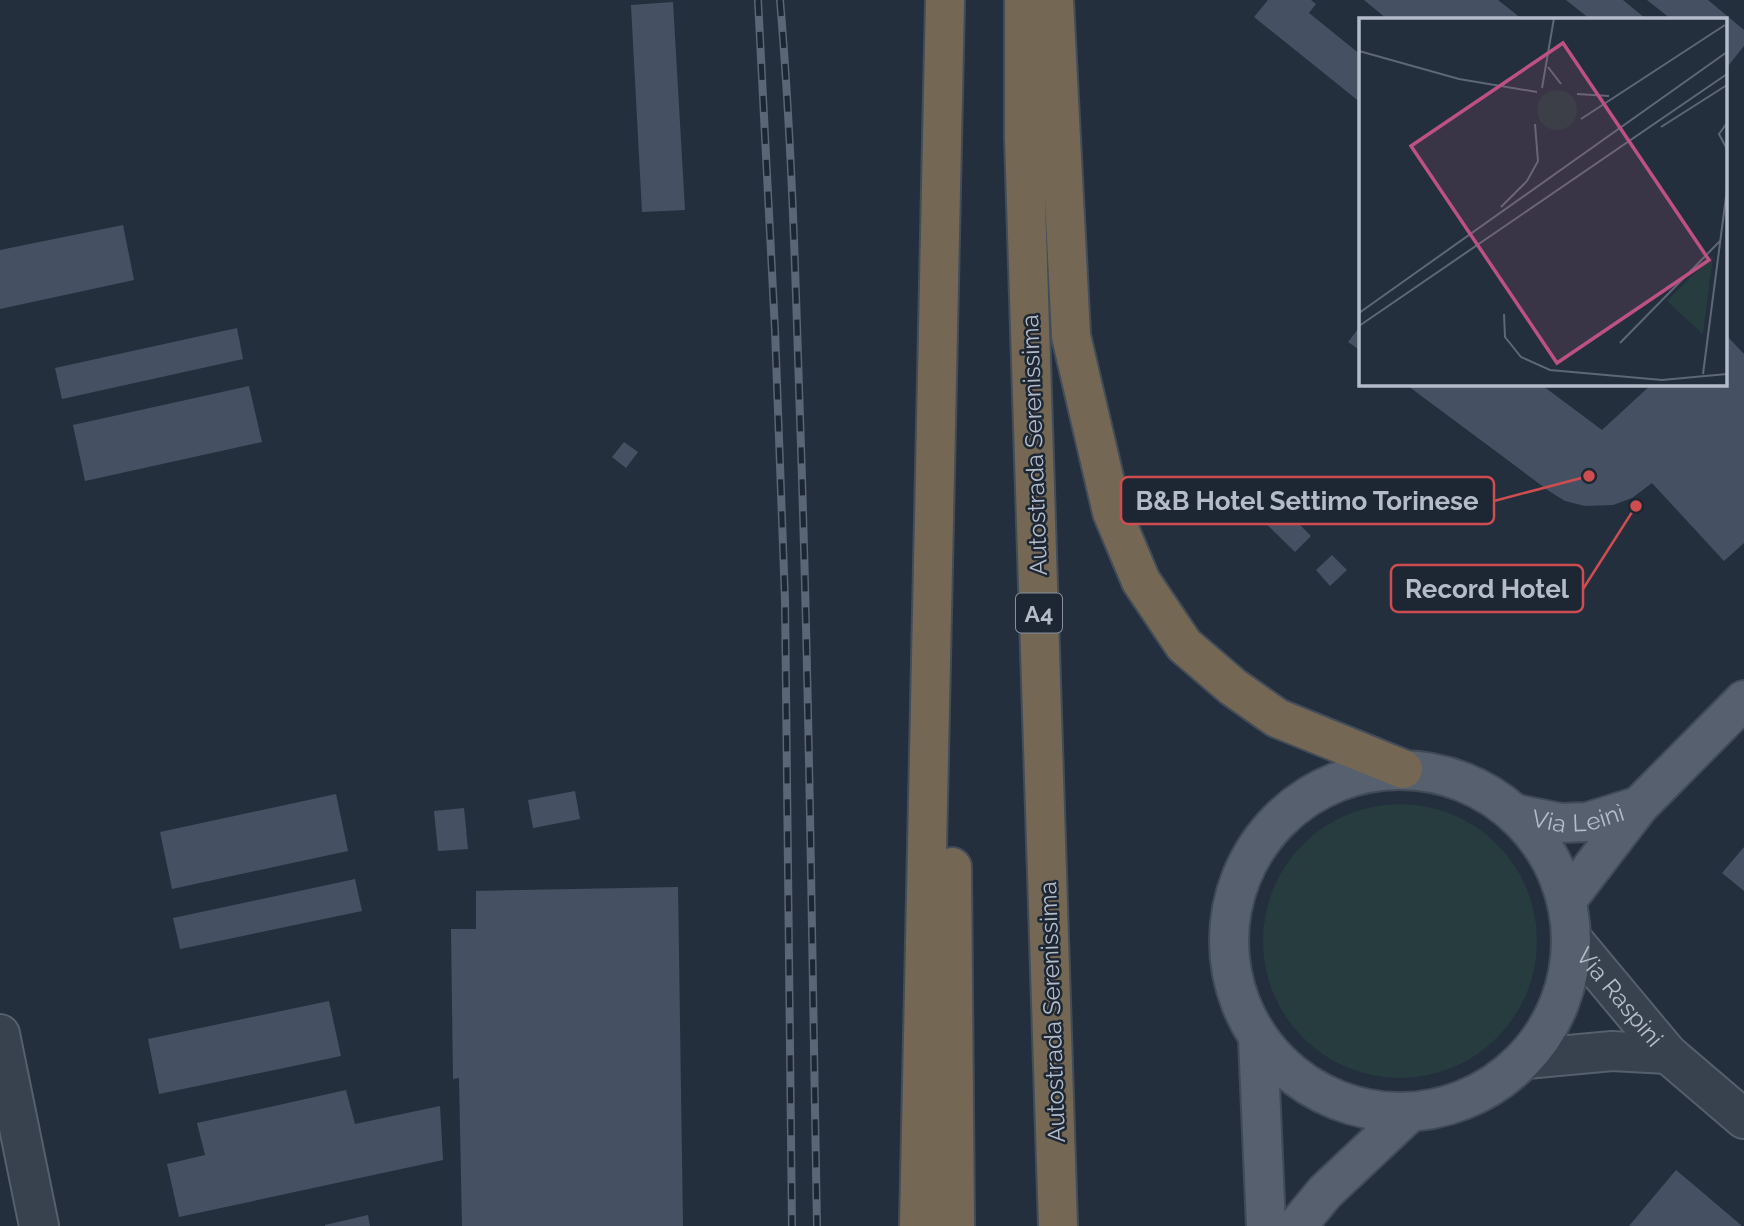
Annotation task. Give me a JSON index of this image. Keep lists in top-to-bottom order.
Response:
{
  "streets": {
    "highway": ["Autostrada Serenissima", "A4"],
    "main road": ["Via Leinì"],
    "street": ["Via Raspini"]
  },
  "places": ["B&B Hotel Settimo Torinese", "Record Hotel"]
}
